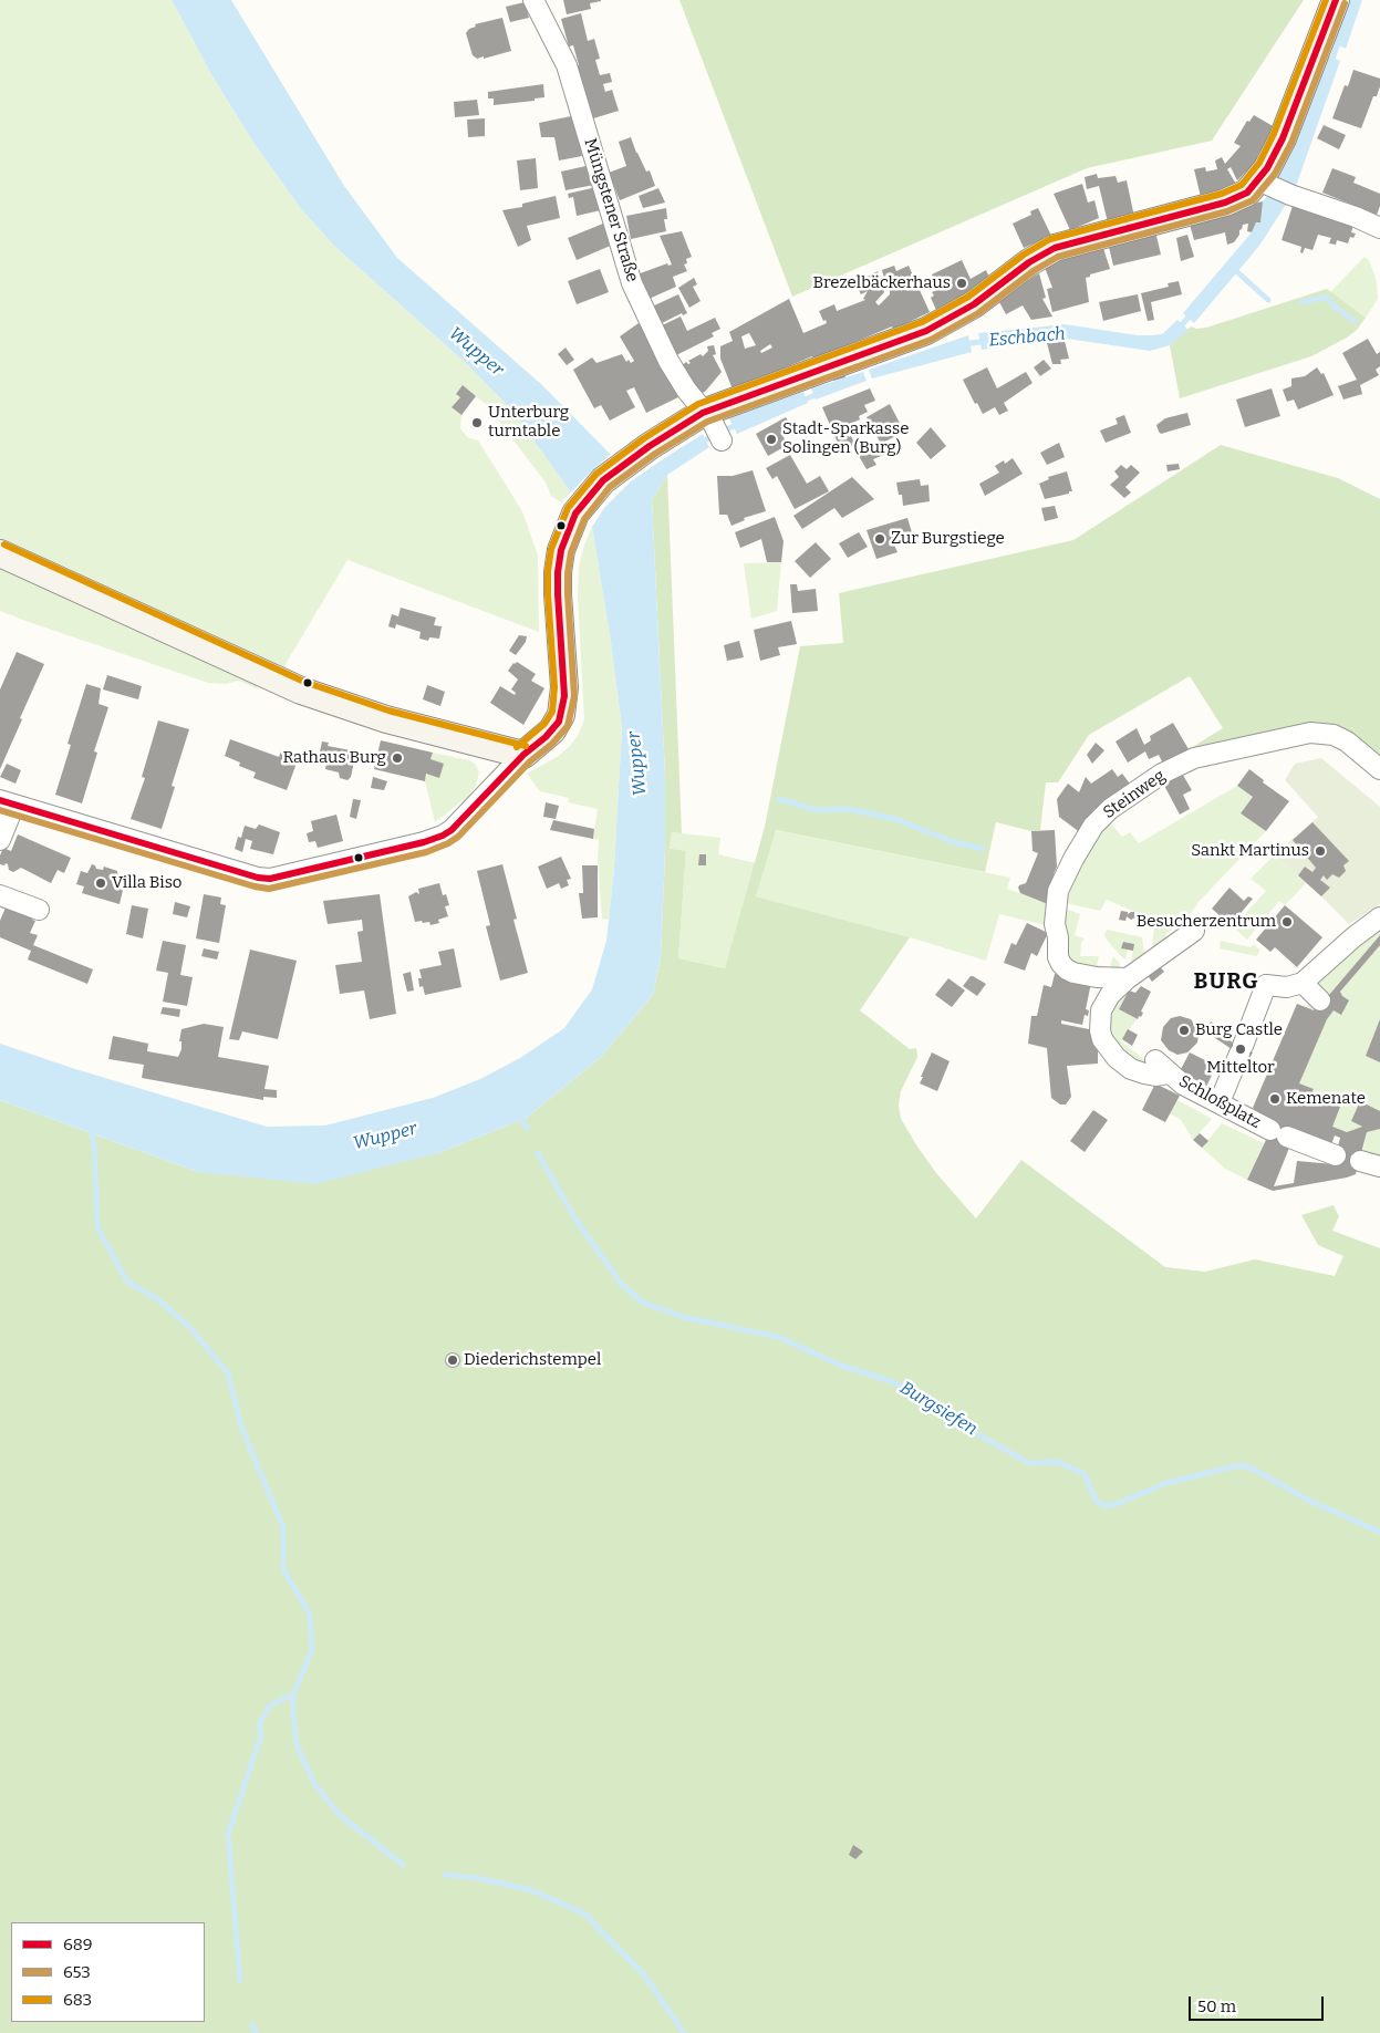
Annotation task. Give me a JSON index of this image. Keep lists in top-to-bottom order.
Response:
{
  "streets": {
    "street": ["Müngstener Straße", "Steinweg", "Schloßplatz"]
  },
  "crossings": [
    ["Steinweg", "Schloßplatz"]
  ],
  "districts": ["BURG"],
  "water": ["Eschbach", "Wupper", "Burgsiefen"],
  "places": [
    "Brezelbäckerhaus",
    "Unterburg turntable",
    "Stadt-Sparkasse Solingen (Burg)",
    "Zur Burgstiege",
    "Rathaus Burg",
    "Sankt Martinus",
    "Villa Biso",
    "Besucherzentrum",
    "Burg Castle",
    "Mitteltor",
    "Kemenate",
    "Diederichstempel"
  ],
  "lines": ["transit line 689", "transit line 683", "transit line 653"],
  "legend": ["689", "653", "683"],
  "scale_bar": "50 m"
}
